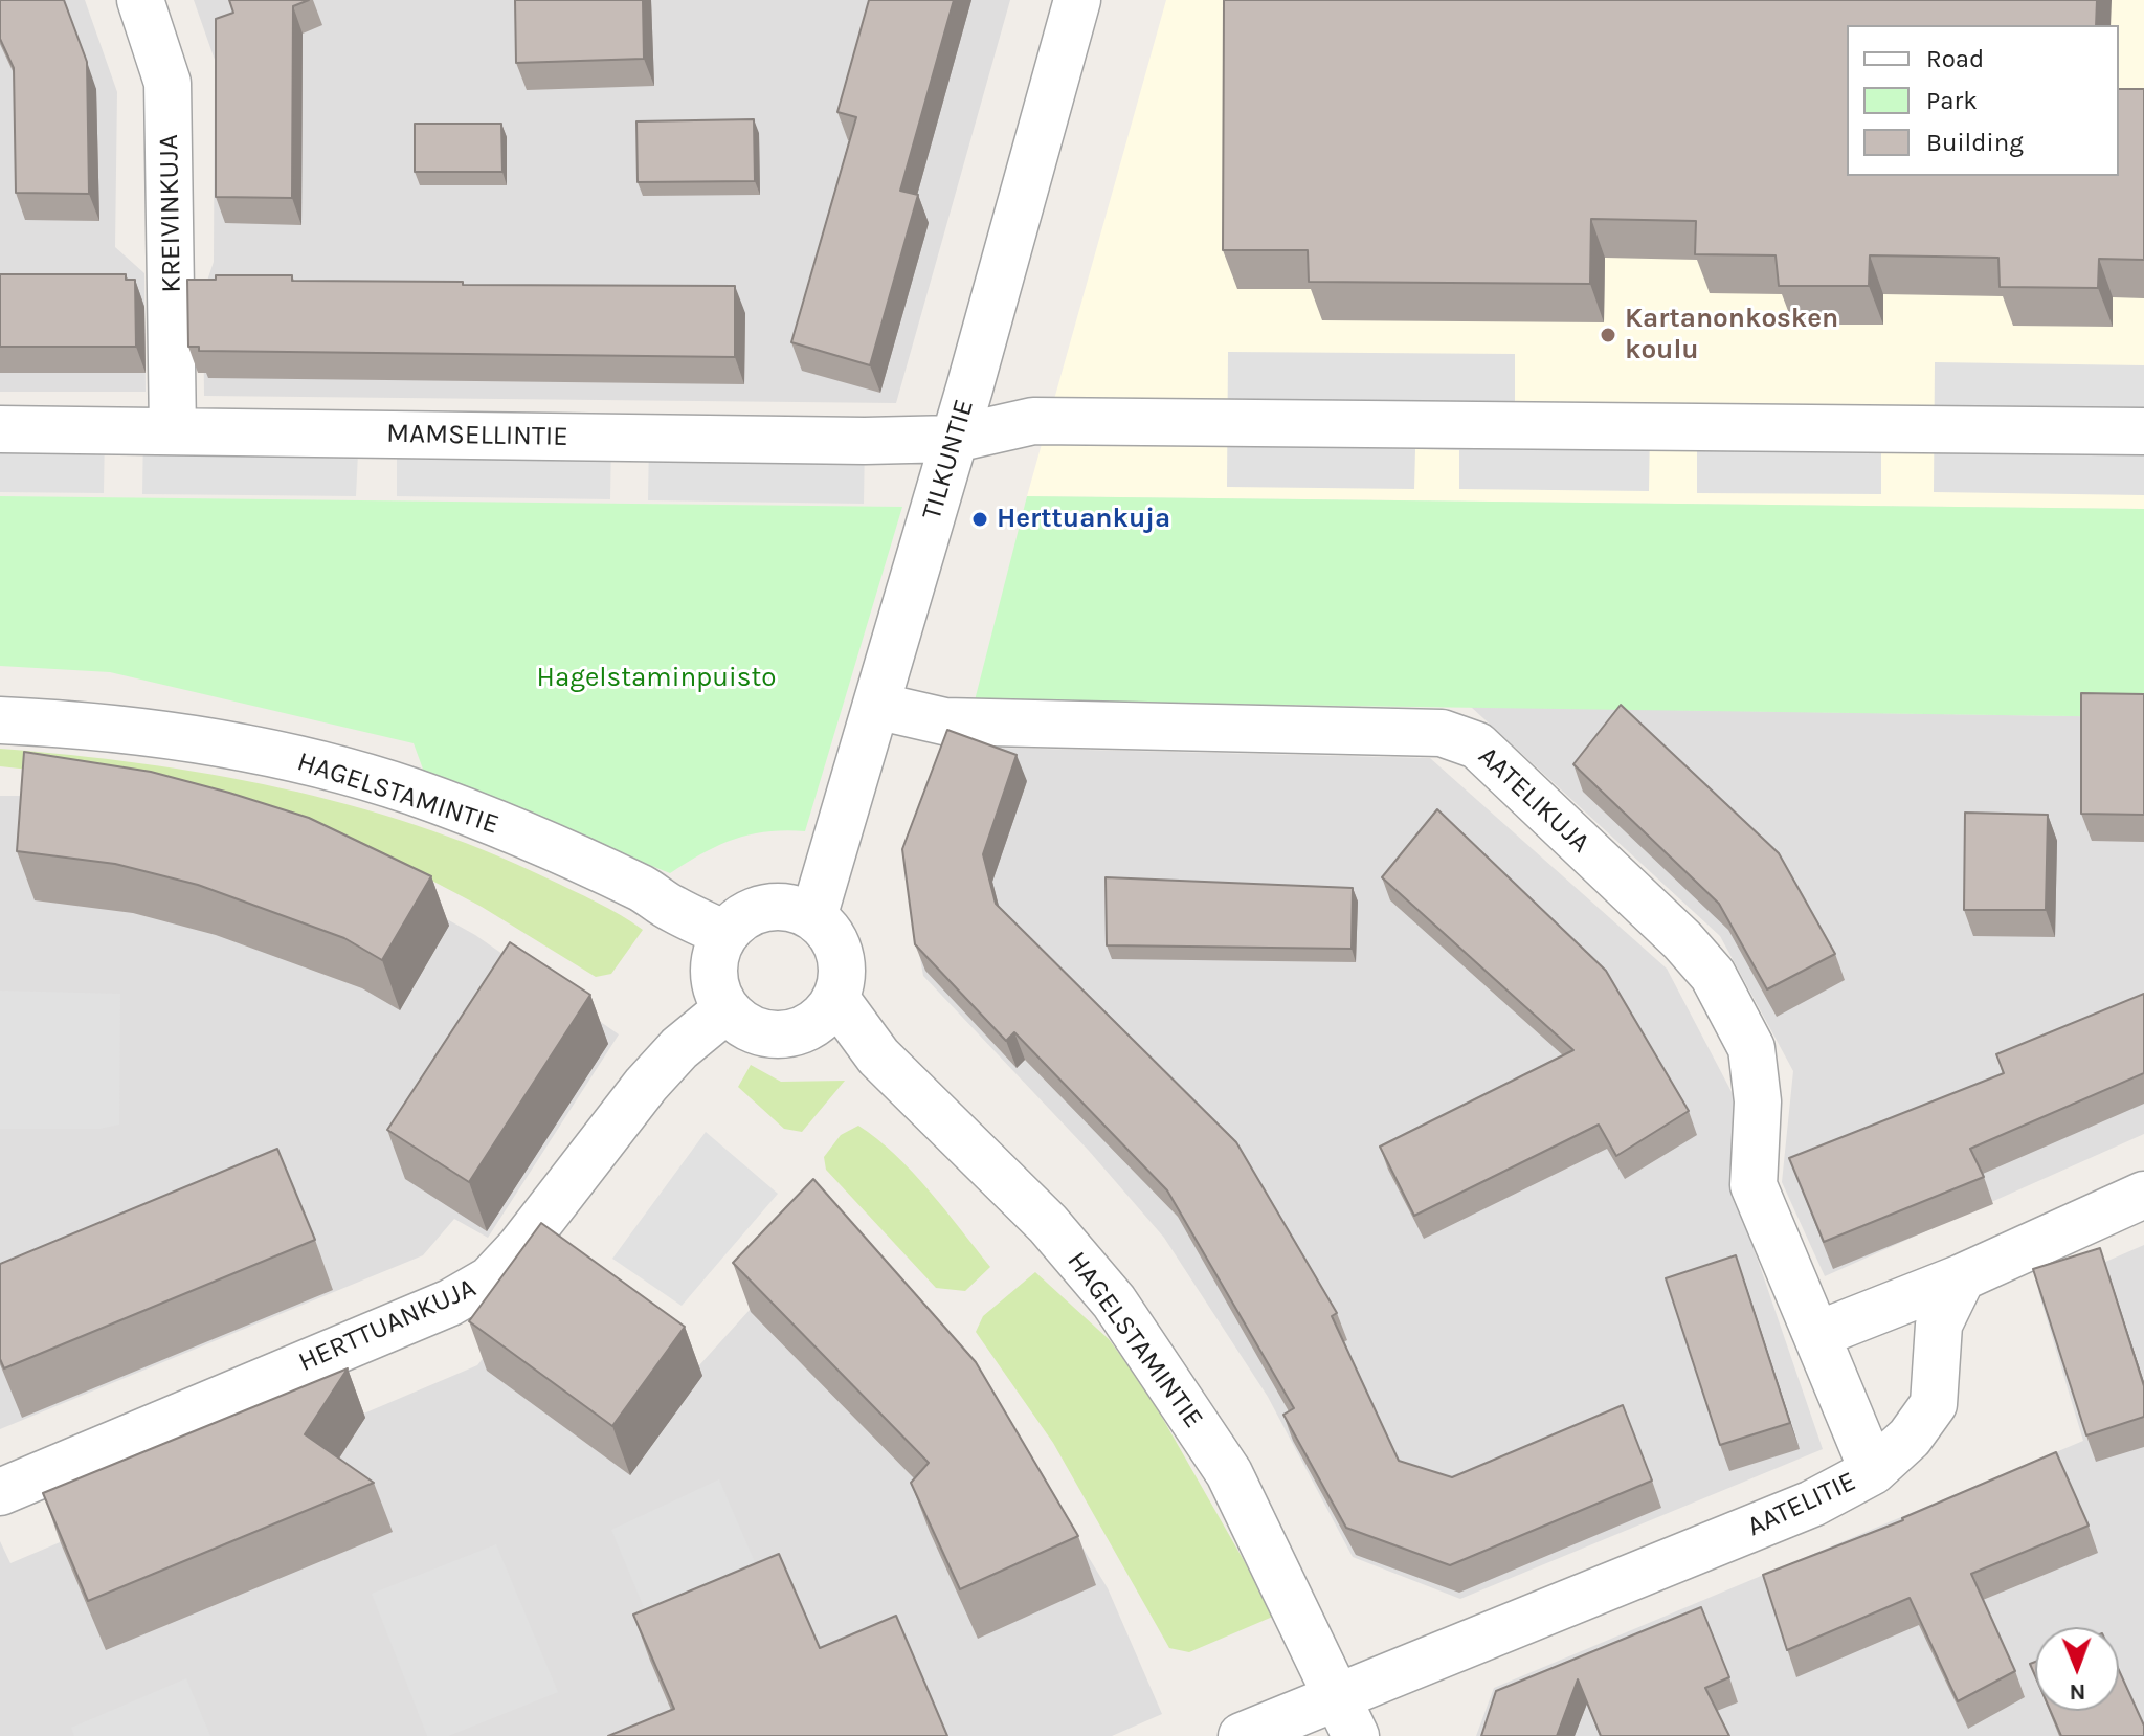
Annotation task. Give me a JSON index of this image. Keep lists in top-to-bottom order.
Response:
{
  "streets": {
    "street": [
      "KREIVINKUJA",
      "MAMSELLINTIE",
      "TILKUNTIE",
      "HAGELSTAMINTIE",
      "AATELIKUJA",
      "HERTTUANKUJA",
      "AATELITIE"
    ]
  },
  "crossings": [
    ["KREIVINKUJA", "MAMSELLINTIE"],
    ["MAMSELLINTIE", "TILKUNTIE"],
    ["TILKUNTIE", "HAGELSTAMINTIE"],
    ["TILKUNTIE", "AATELIKUJA"],
    ["TILKUNTIE", "HERTTUANKUJA"],
    ["HAGELSTAMINTIE", "HERTTUANKUJA"],
    ["HAGELSTAMINTIE", "AATELITIE"],
    ["AATELIKUJA", "AATELITIE"]
  ],
  "parks": ["Hagelstaminpuisto"],
  "places": ["Kartanonkosken koulu", "Herttuankuja"],
  "legend": ["Road", "Park", "Building"],
  "north": "bottom"
}
